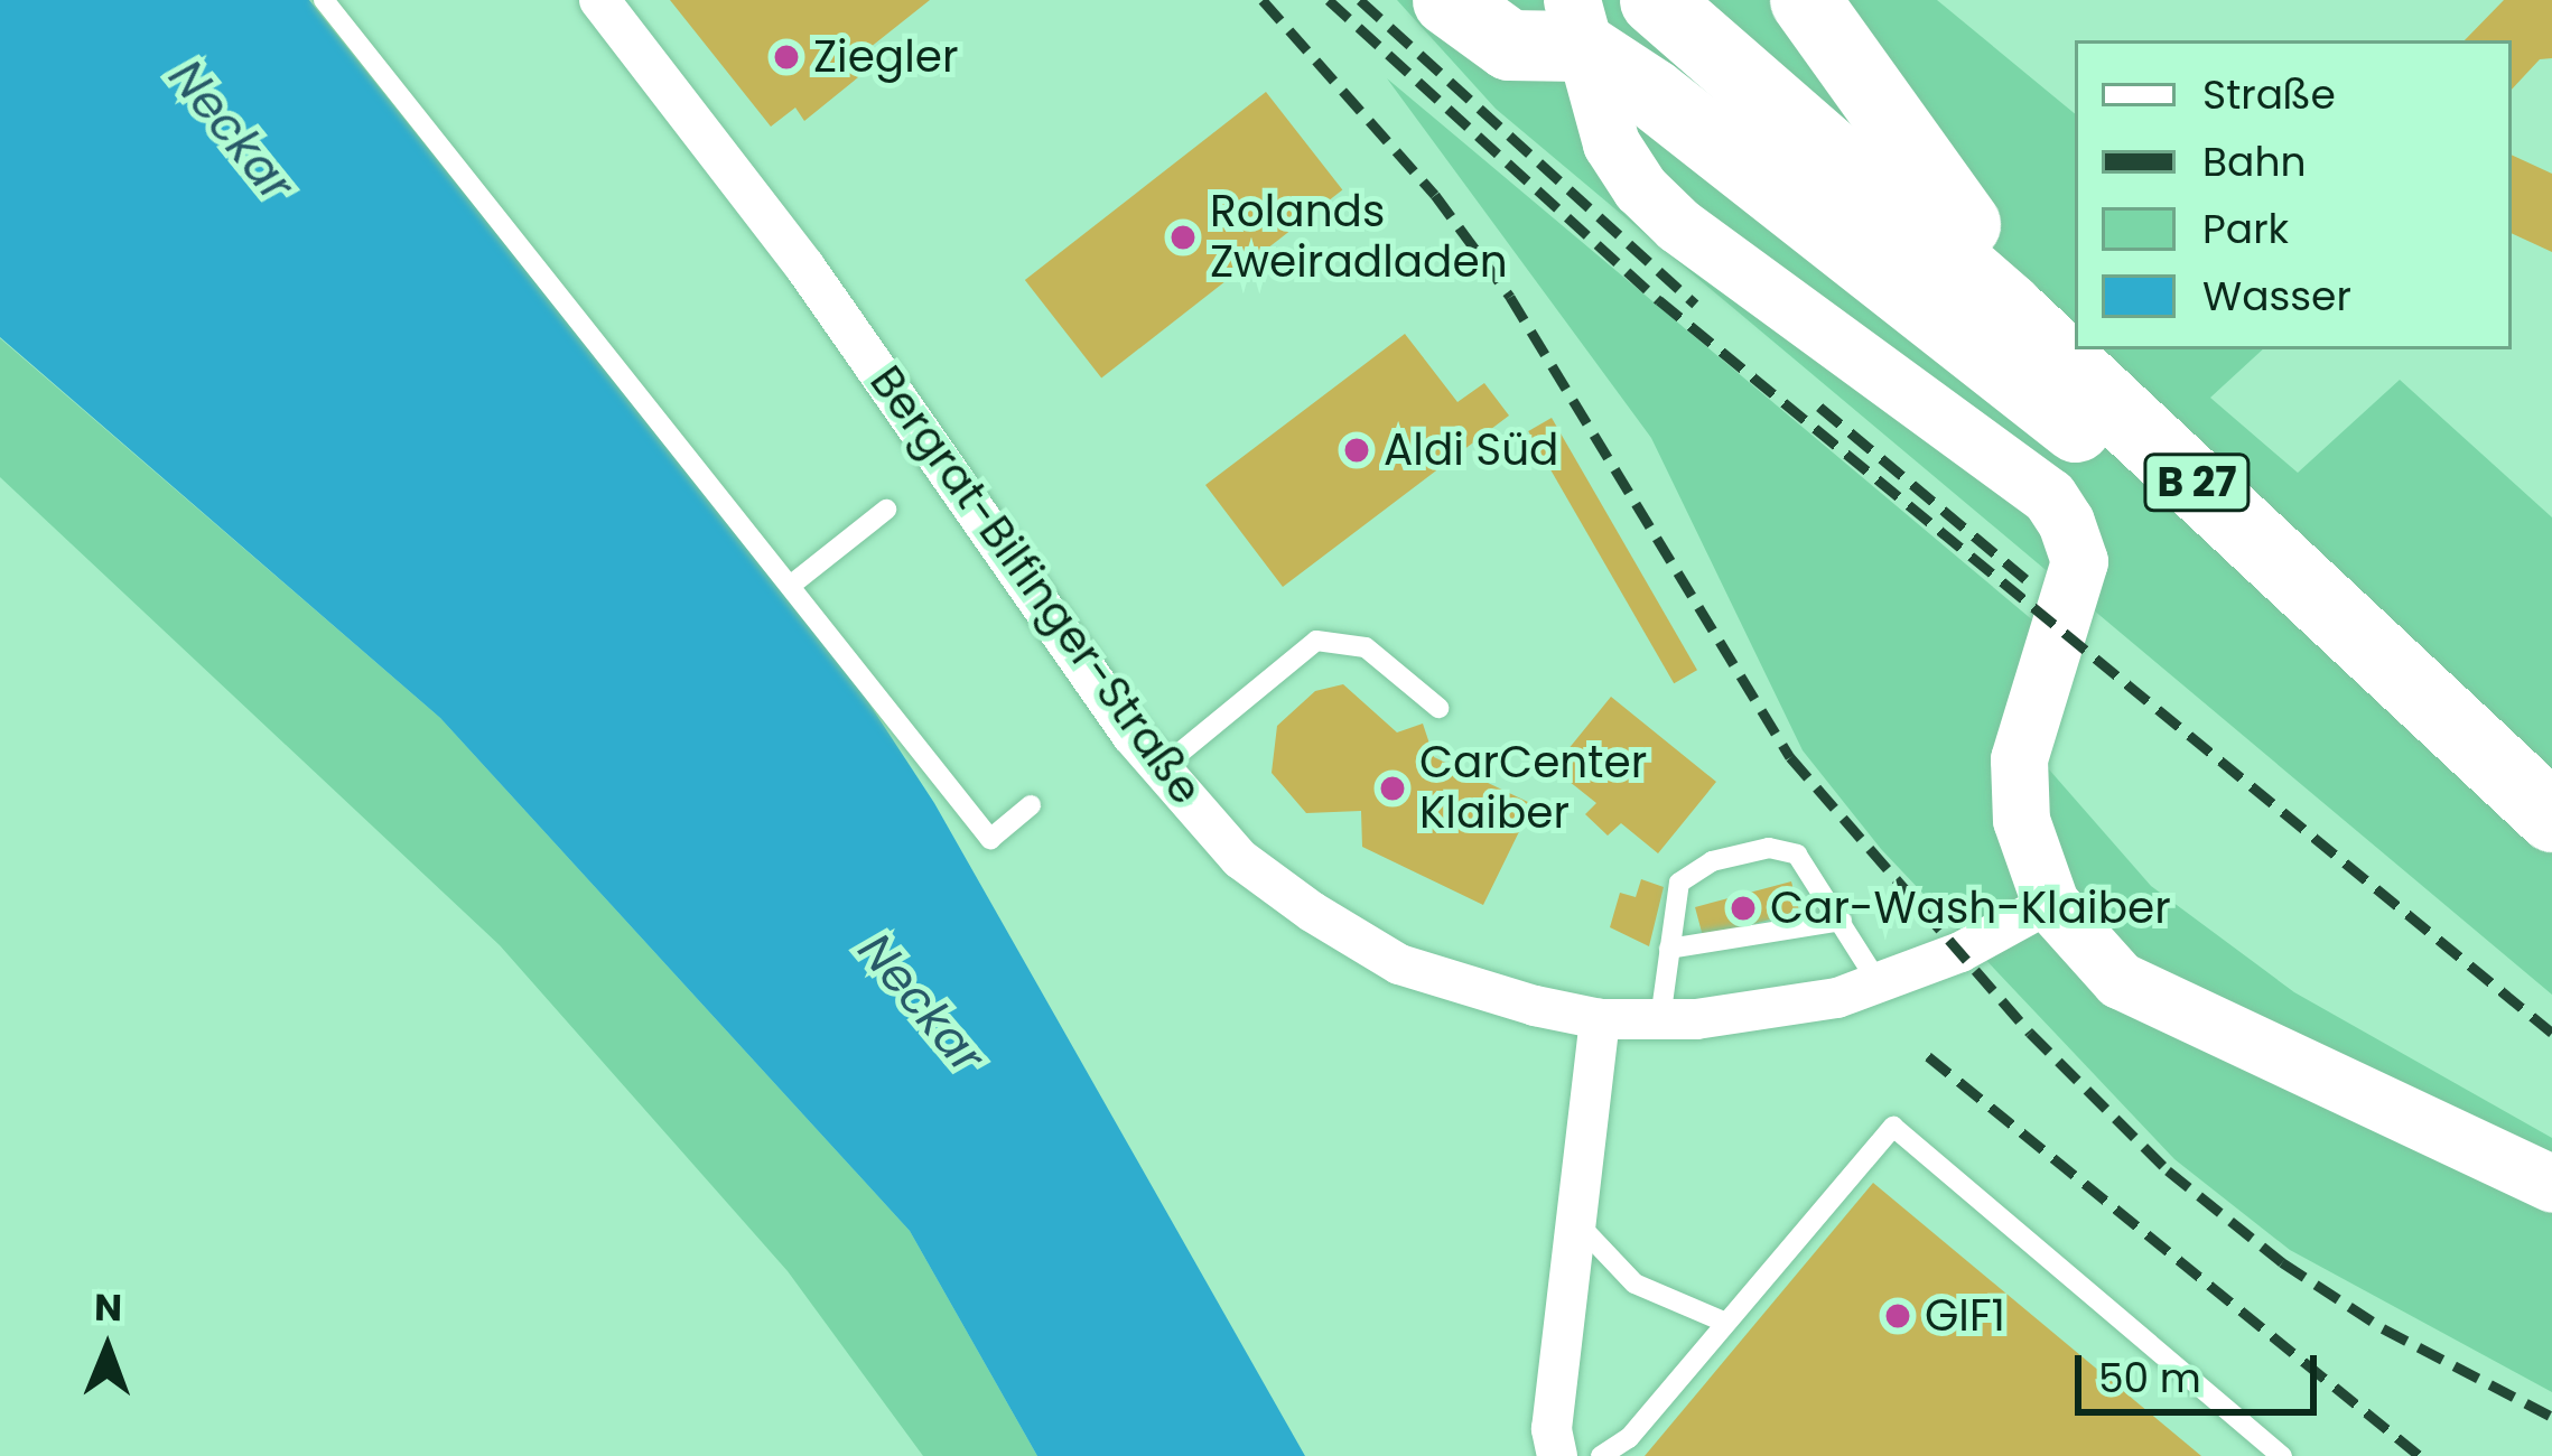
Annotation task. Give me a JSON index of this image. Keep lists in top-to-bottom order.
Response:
{
  "streets": {
    "highway": ["B 27"],
    "street": ["Bergrat-Bilfinger-Straße"]
  },
  "water": ["Neckar"],
  "places": [
    "Ziegler",
    "Rolands Zweiradladen",
    "Aldi Süd",
    "CarCenter Klaiber",
    "Car-Wash-Klaiber",
    "GIF1"
  ],
  "legend": [
    "Straße",
    "Bahn",
    "Park",
    "Wasser"
  ],
  "scale_bar": "50 m",
  "north": "top"
}
